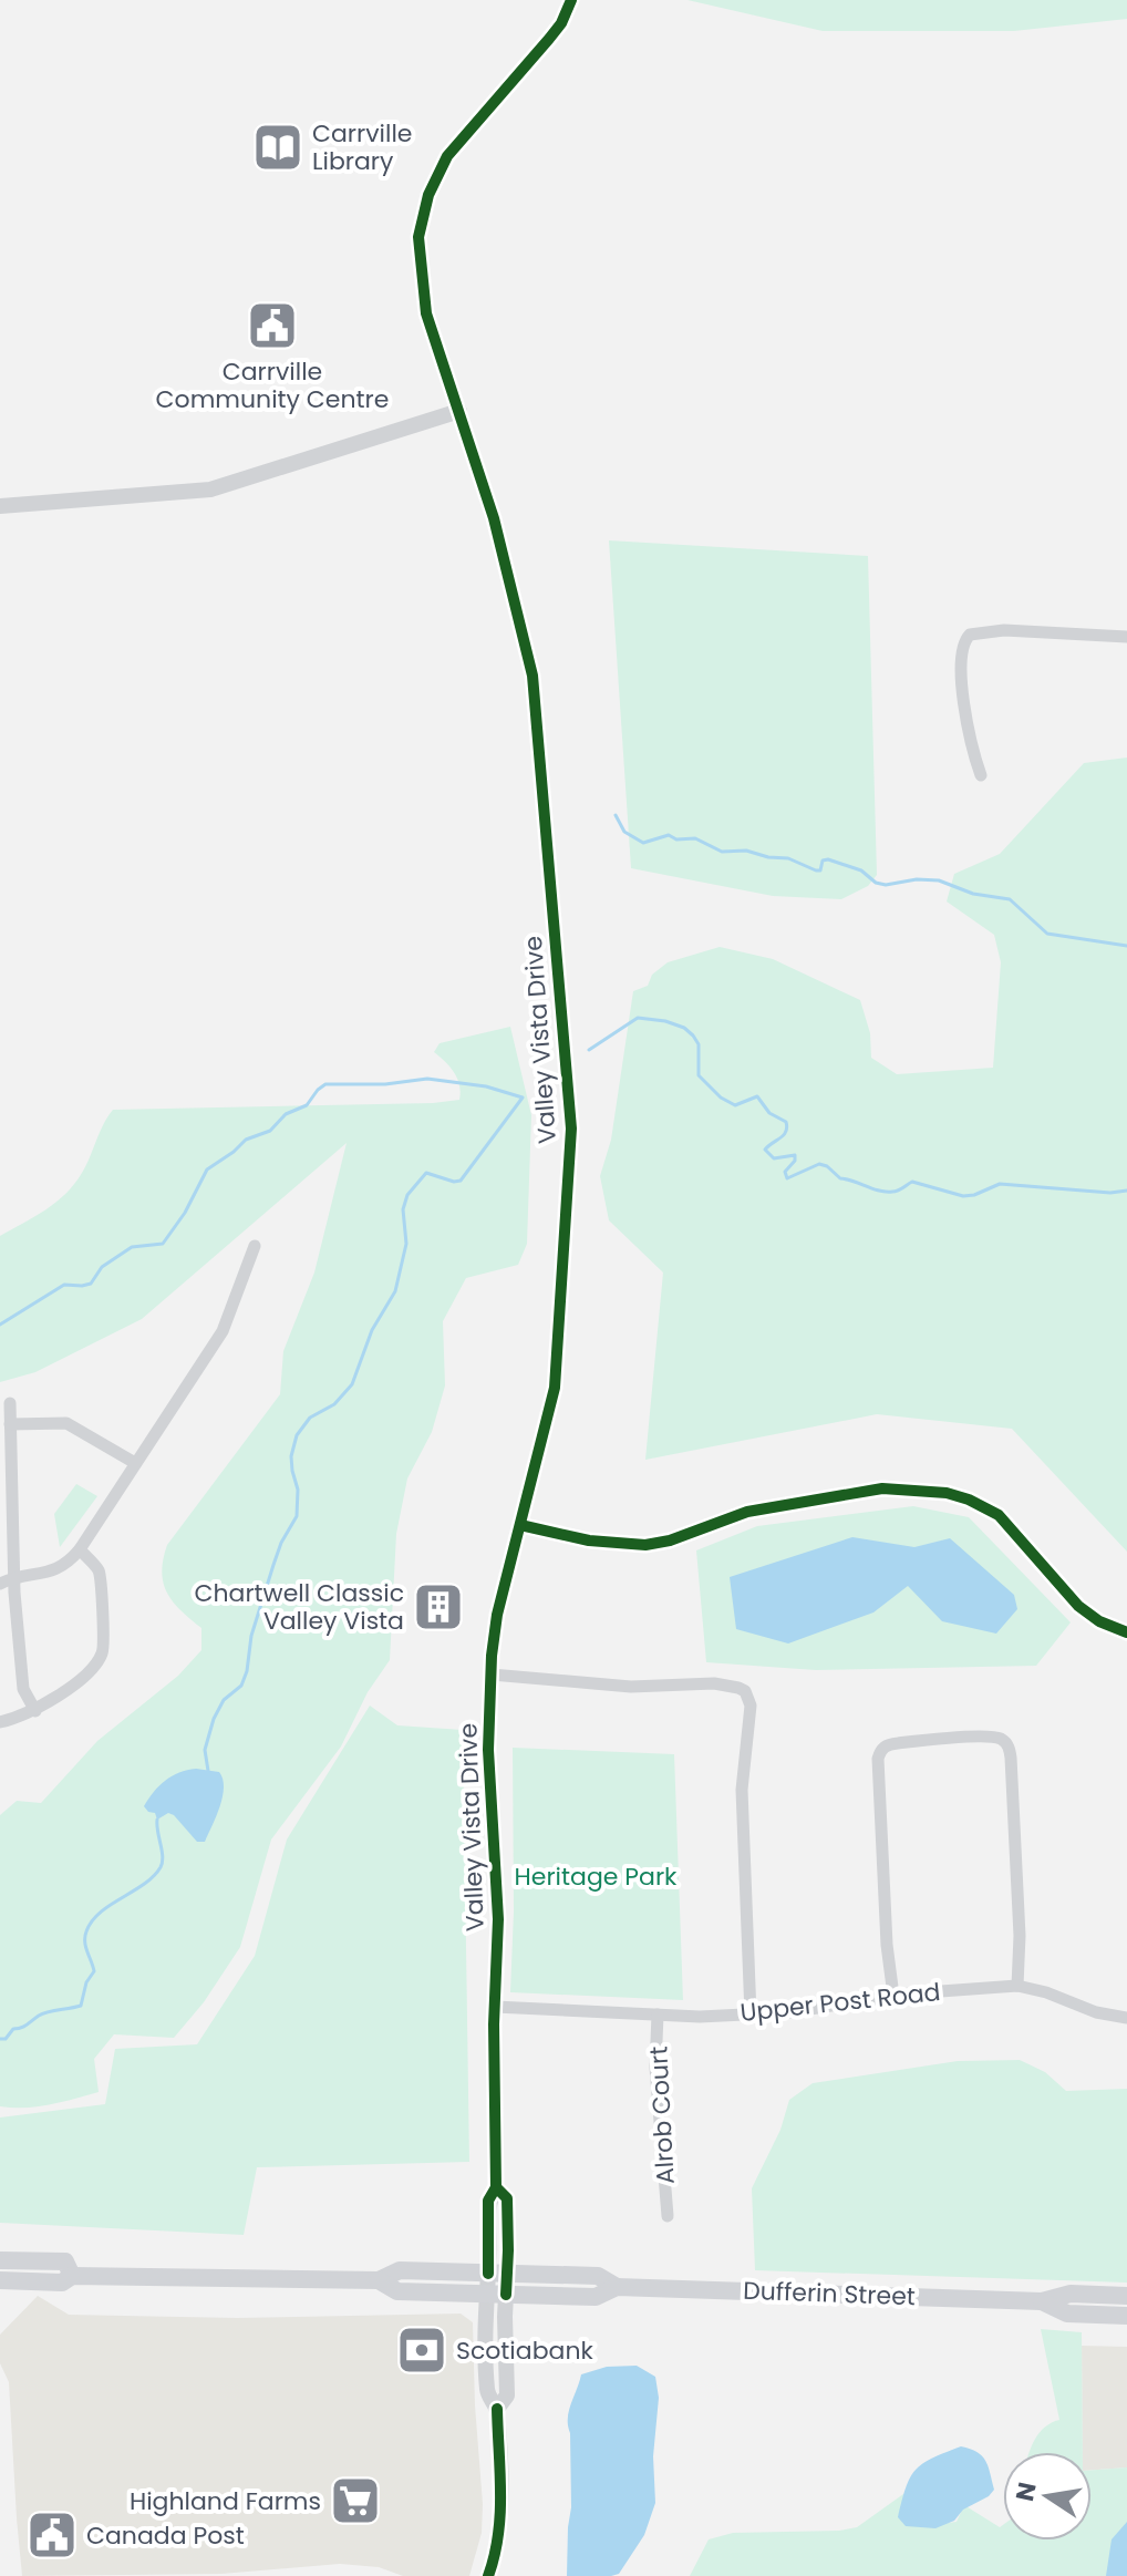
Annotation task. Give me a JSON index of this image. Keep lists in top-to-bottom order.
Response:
{
  "streets": {
    "main road": ["Dufferin Street"],
    "street": ["Valley Vista Drive", "Upper Post Road", "Alrob Court"]
  },
  "crossings": [
    ["Valley Vista Drive", "Upper Post Road"],
    ["Valley Vista Drive", "Dufferin Street"],
    ["Upper Post Road", "Alrob Court"]
  ],
  "parks": ["Heritage Park"],
  "places": {
    "library": ["Carrville Library"],
    "public building": ["Carrville Community Centre", "Canada Post"],
    "building": ["Chartwell Classic Valley Vista"],
    "bank": ["Scotiabank"],
    "supermarket": ["Highland Farms"]
  },
  "north": "left"
}
